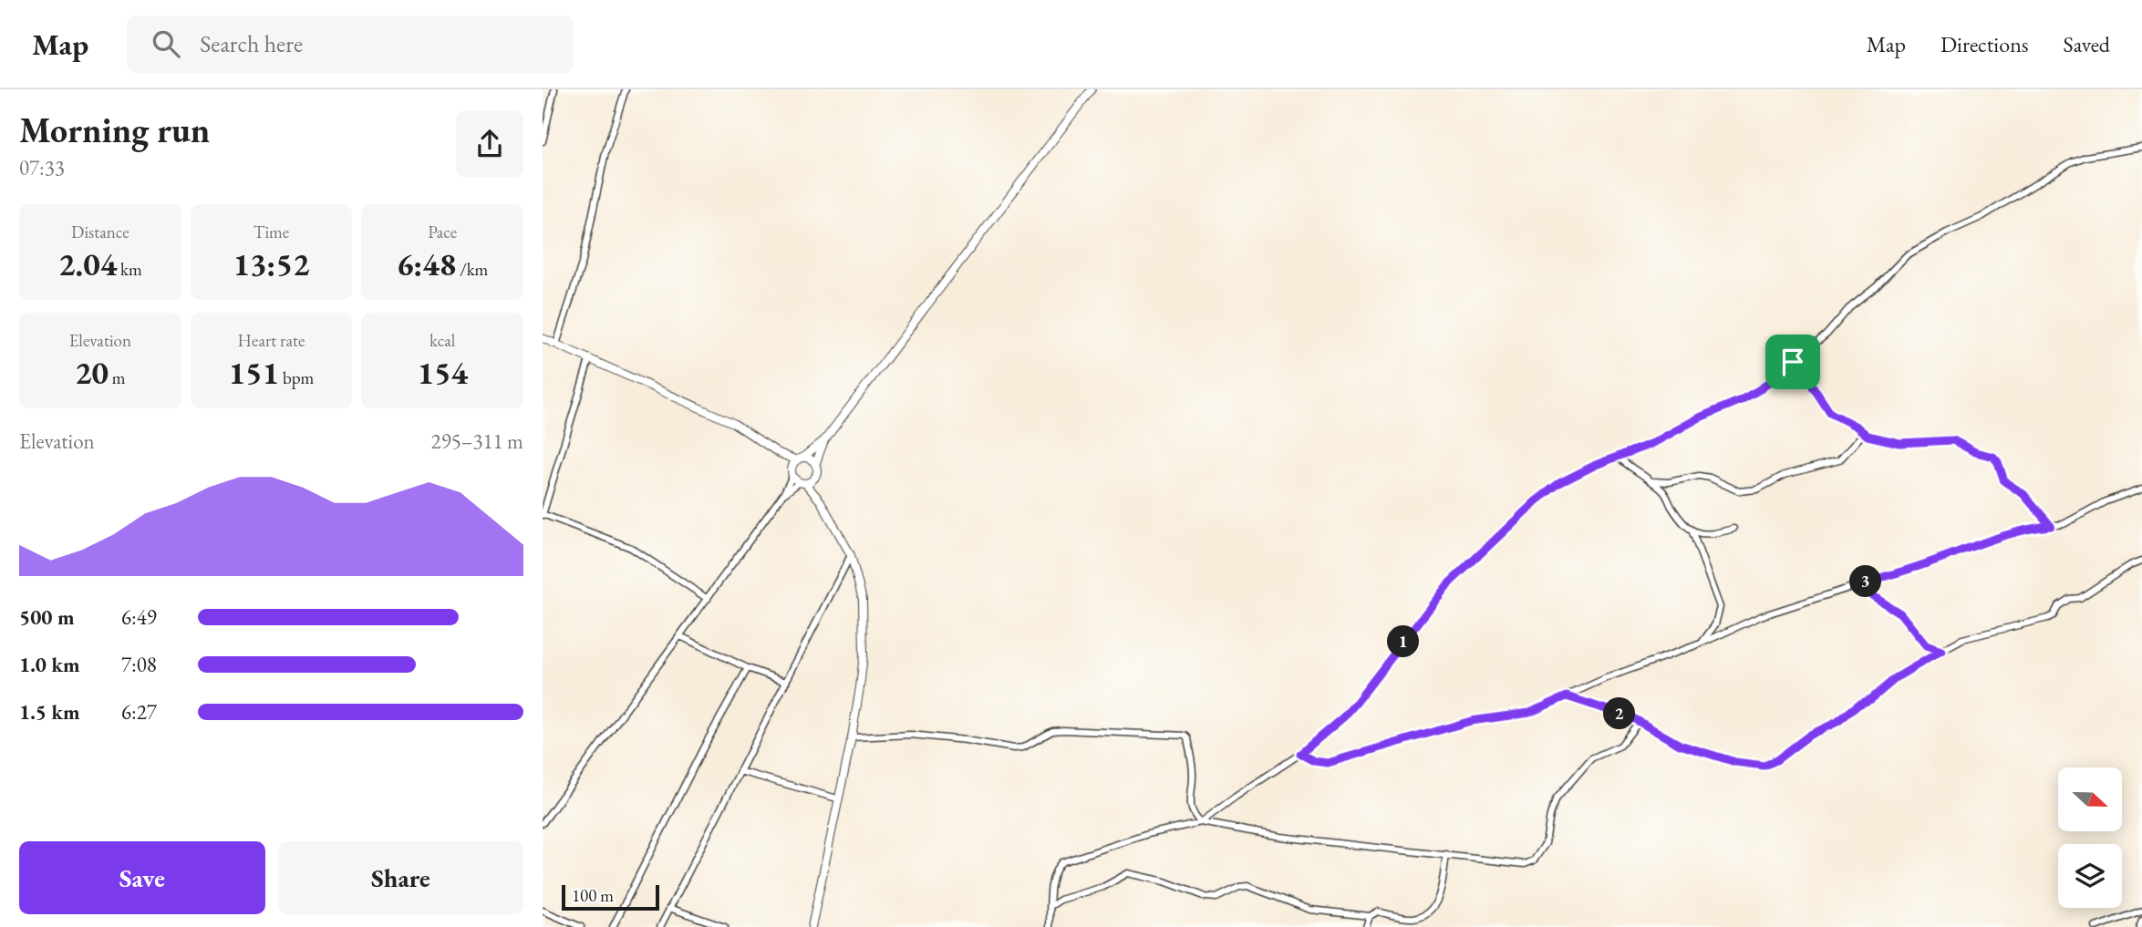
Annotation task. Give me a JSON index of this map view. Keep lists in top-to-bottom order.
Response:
{
  "scale_bar": "100 m",
  "north": "right",
  "page": {
    "header": "Map",
    "search": "Search here",
    "nav": ["Map", "Directions", "Saved"],
    "heading": ["Morning run", "07:33"],
    "stats": [
      ["Distance", "2.04 km"],
      ["Time", "13:52"],
      ["Pace", "6:48 /km"],
      ["Elevation", "20 m"],
      ["Heart rate", "151 bpm"],
      ["kcal", "154"]
    ],
    "chart": ["Elevation", "295–311 m"],
    "pins": ["3", "1", "2"],
    "list": [
      {
        "name": "500 m",
        "note": "6:49"
      },
      {
        "name": "1.0 km",
        "note": "7:08"
      },
      {
        "name": "1.5 km",
        "note": "6:27"
      }
    ],
    "buttons": ["Save", "Share"],
    "scale": "100 m"
  }
}
